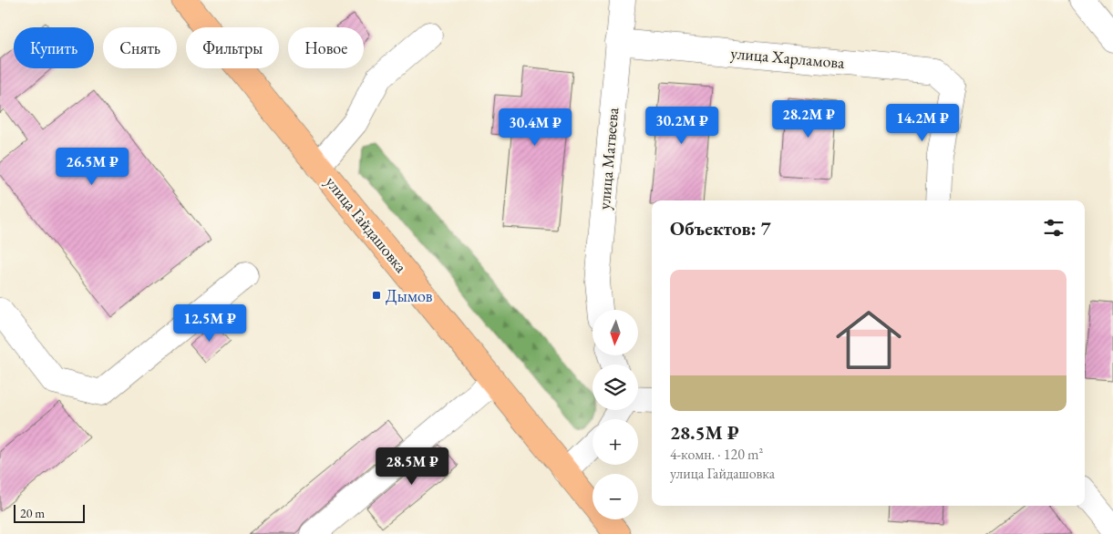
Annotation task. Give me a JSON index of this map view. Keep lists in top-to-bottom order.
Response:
{
  "streets": {
    "main road": ["улица Гайдашовка"],
    "street": ["улица Харламова", "улица Матвеева"]
  },
  "crossings": [
    ["улица Харламова", "улица Матвеева"]
  ],
  "places": {
    "transit": ["Дымов"]
  },
  "scale_bar": "20 m",
  "north": "bottom",
  "page": {
    "chip": [
      "Купить",
      "Снять",
      "Фильтры",
      "Новое"
    ],
    "price": [
      "28.2M ₽",
      "14.2M ₽",
      "30.2M ₽",
      "30.4M ₽",
      "26.5M ₽",
      "12.5M ₽",
      "28.5M ₽"
    ],
    "heading": "Объектов: 7",
    "list": [
      {
        "name": "28.5M ₽",
        "note": "4-комн. · 120 m² · улица Гайдашовка"
      }
    ],
    "map_buttons": ["+", "−"],
    "scale": "20 m"
  }
}
